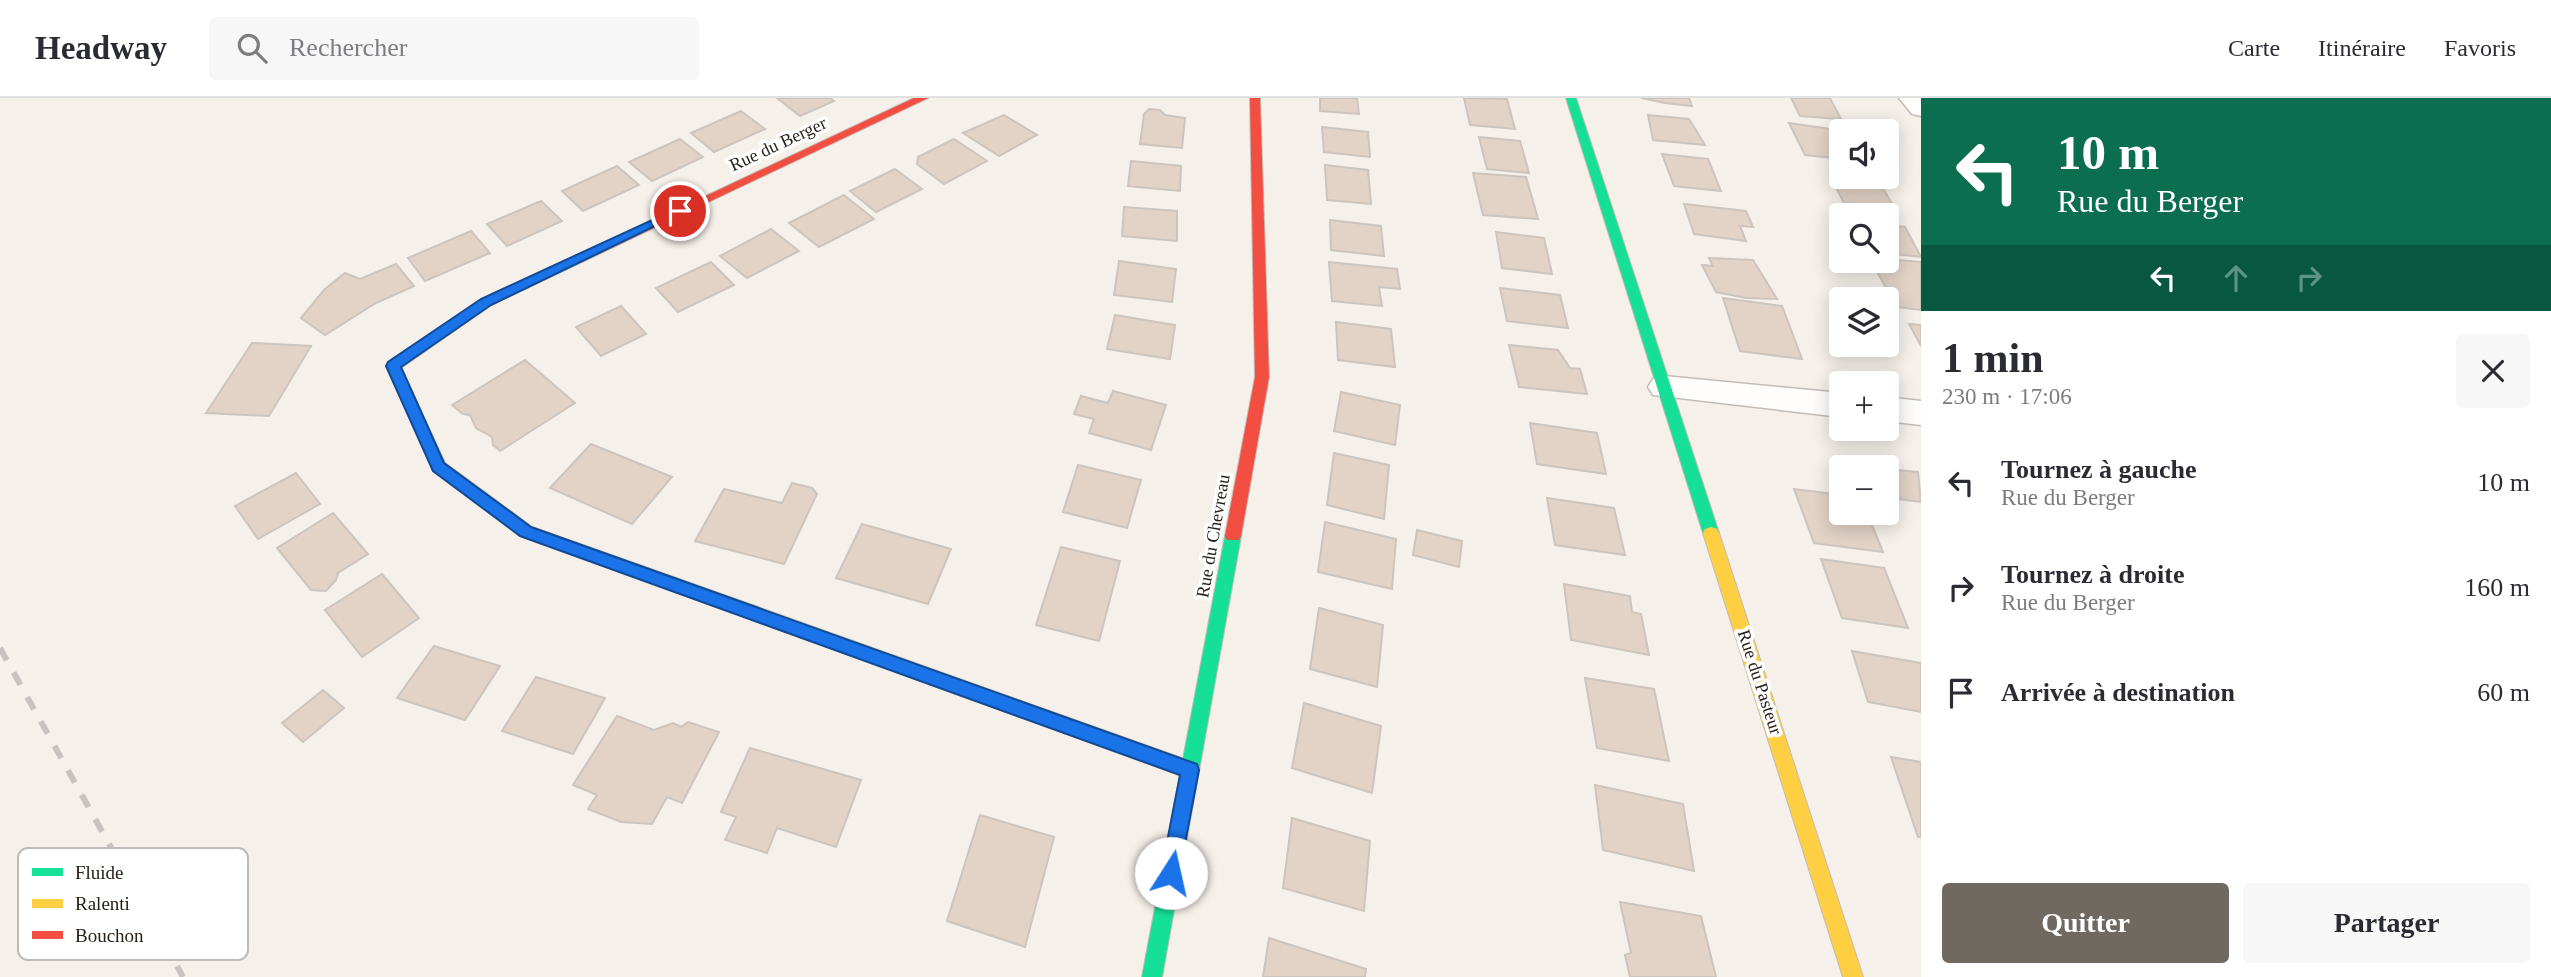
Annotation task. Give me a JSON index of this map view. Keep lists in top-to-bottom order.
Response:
{
  "streets": {
    "street": ["Rue du Berger", "Rue du Chevreau", "Rue du Pasteur"]
  },
  "crossings": [
    ["Rue du Berger", "Rue du Chevreau"]
  ],
  "legend": ["Fluide", "Ralenti", "Bouchon"],
  "page": {
    "header": "Headway",
    "search": "Rechercher",
    "nav": ["Carte", "Itinéraire", "Favoris"],
    "turn": ["10 m", "Rue du Berger"],
    "map_buttons": ["+", "−"],
    "heading": ["1 min", "230 m · 17:06"],
    "list": [
      {
        "name": "Tournez à gauche",
        "note": "Rue du Berger",
        "value": "10 m"
      },
      {
        "name": "Tournez à droite",
        "note": "Rue du Berger",
        "value": "160 m"
      },
      {
        "name": "Arrivée à destination",
        "value": "60 m"
      }
    ],
    "buttons": ["Quitter", "Partager"]
  }
}
